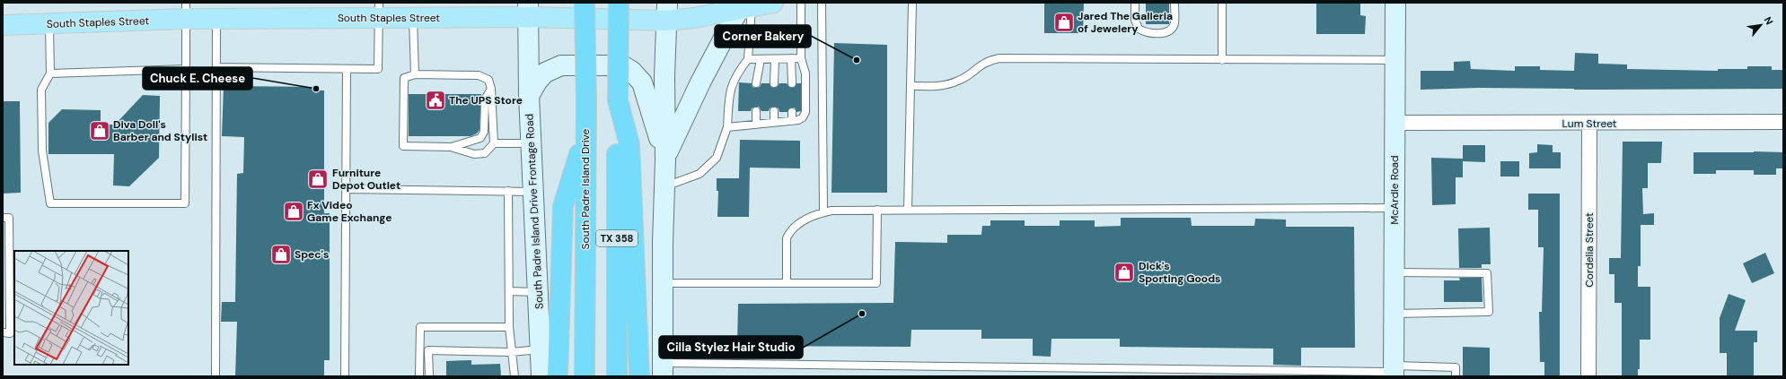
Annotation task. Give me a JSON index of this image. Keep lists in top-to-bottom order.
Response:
{
  "streets": {
    "highway": ["South Padre Island Drive", "TX 358"],
    "main road": ["South Staples Street", "McArdle Road", "South Padre Island Drive Frontage Road"],
    "street": ["Lum Street", "Cordelia Street"]
  },
  "crossings": [
    ["South Staples Street", "South Padre Island Drive Frontage Road"],
    ["Lum Street", "McArdle Road"],
    ["Lum Street", "Cordelia Street"]
  ],
  "places": {
    "shop": [
      "Jared The Galleria of Jewelery",
      "Diva Doll's Barber and Stylist",
      "Furniture Depot Outlet",
      "Fx Video Game Exchange",
      "Spec's",
      "Dick's Sporting Goods"
    ],
    "other": ["Corner Bakery", "Chuck E. Cheese", "Cilla Stylez Hair Studio"],
    "public building": ["The UPS Store"]
  },
  "north": "top right"
}
